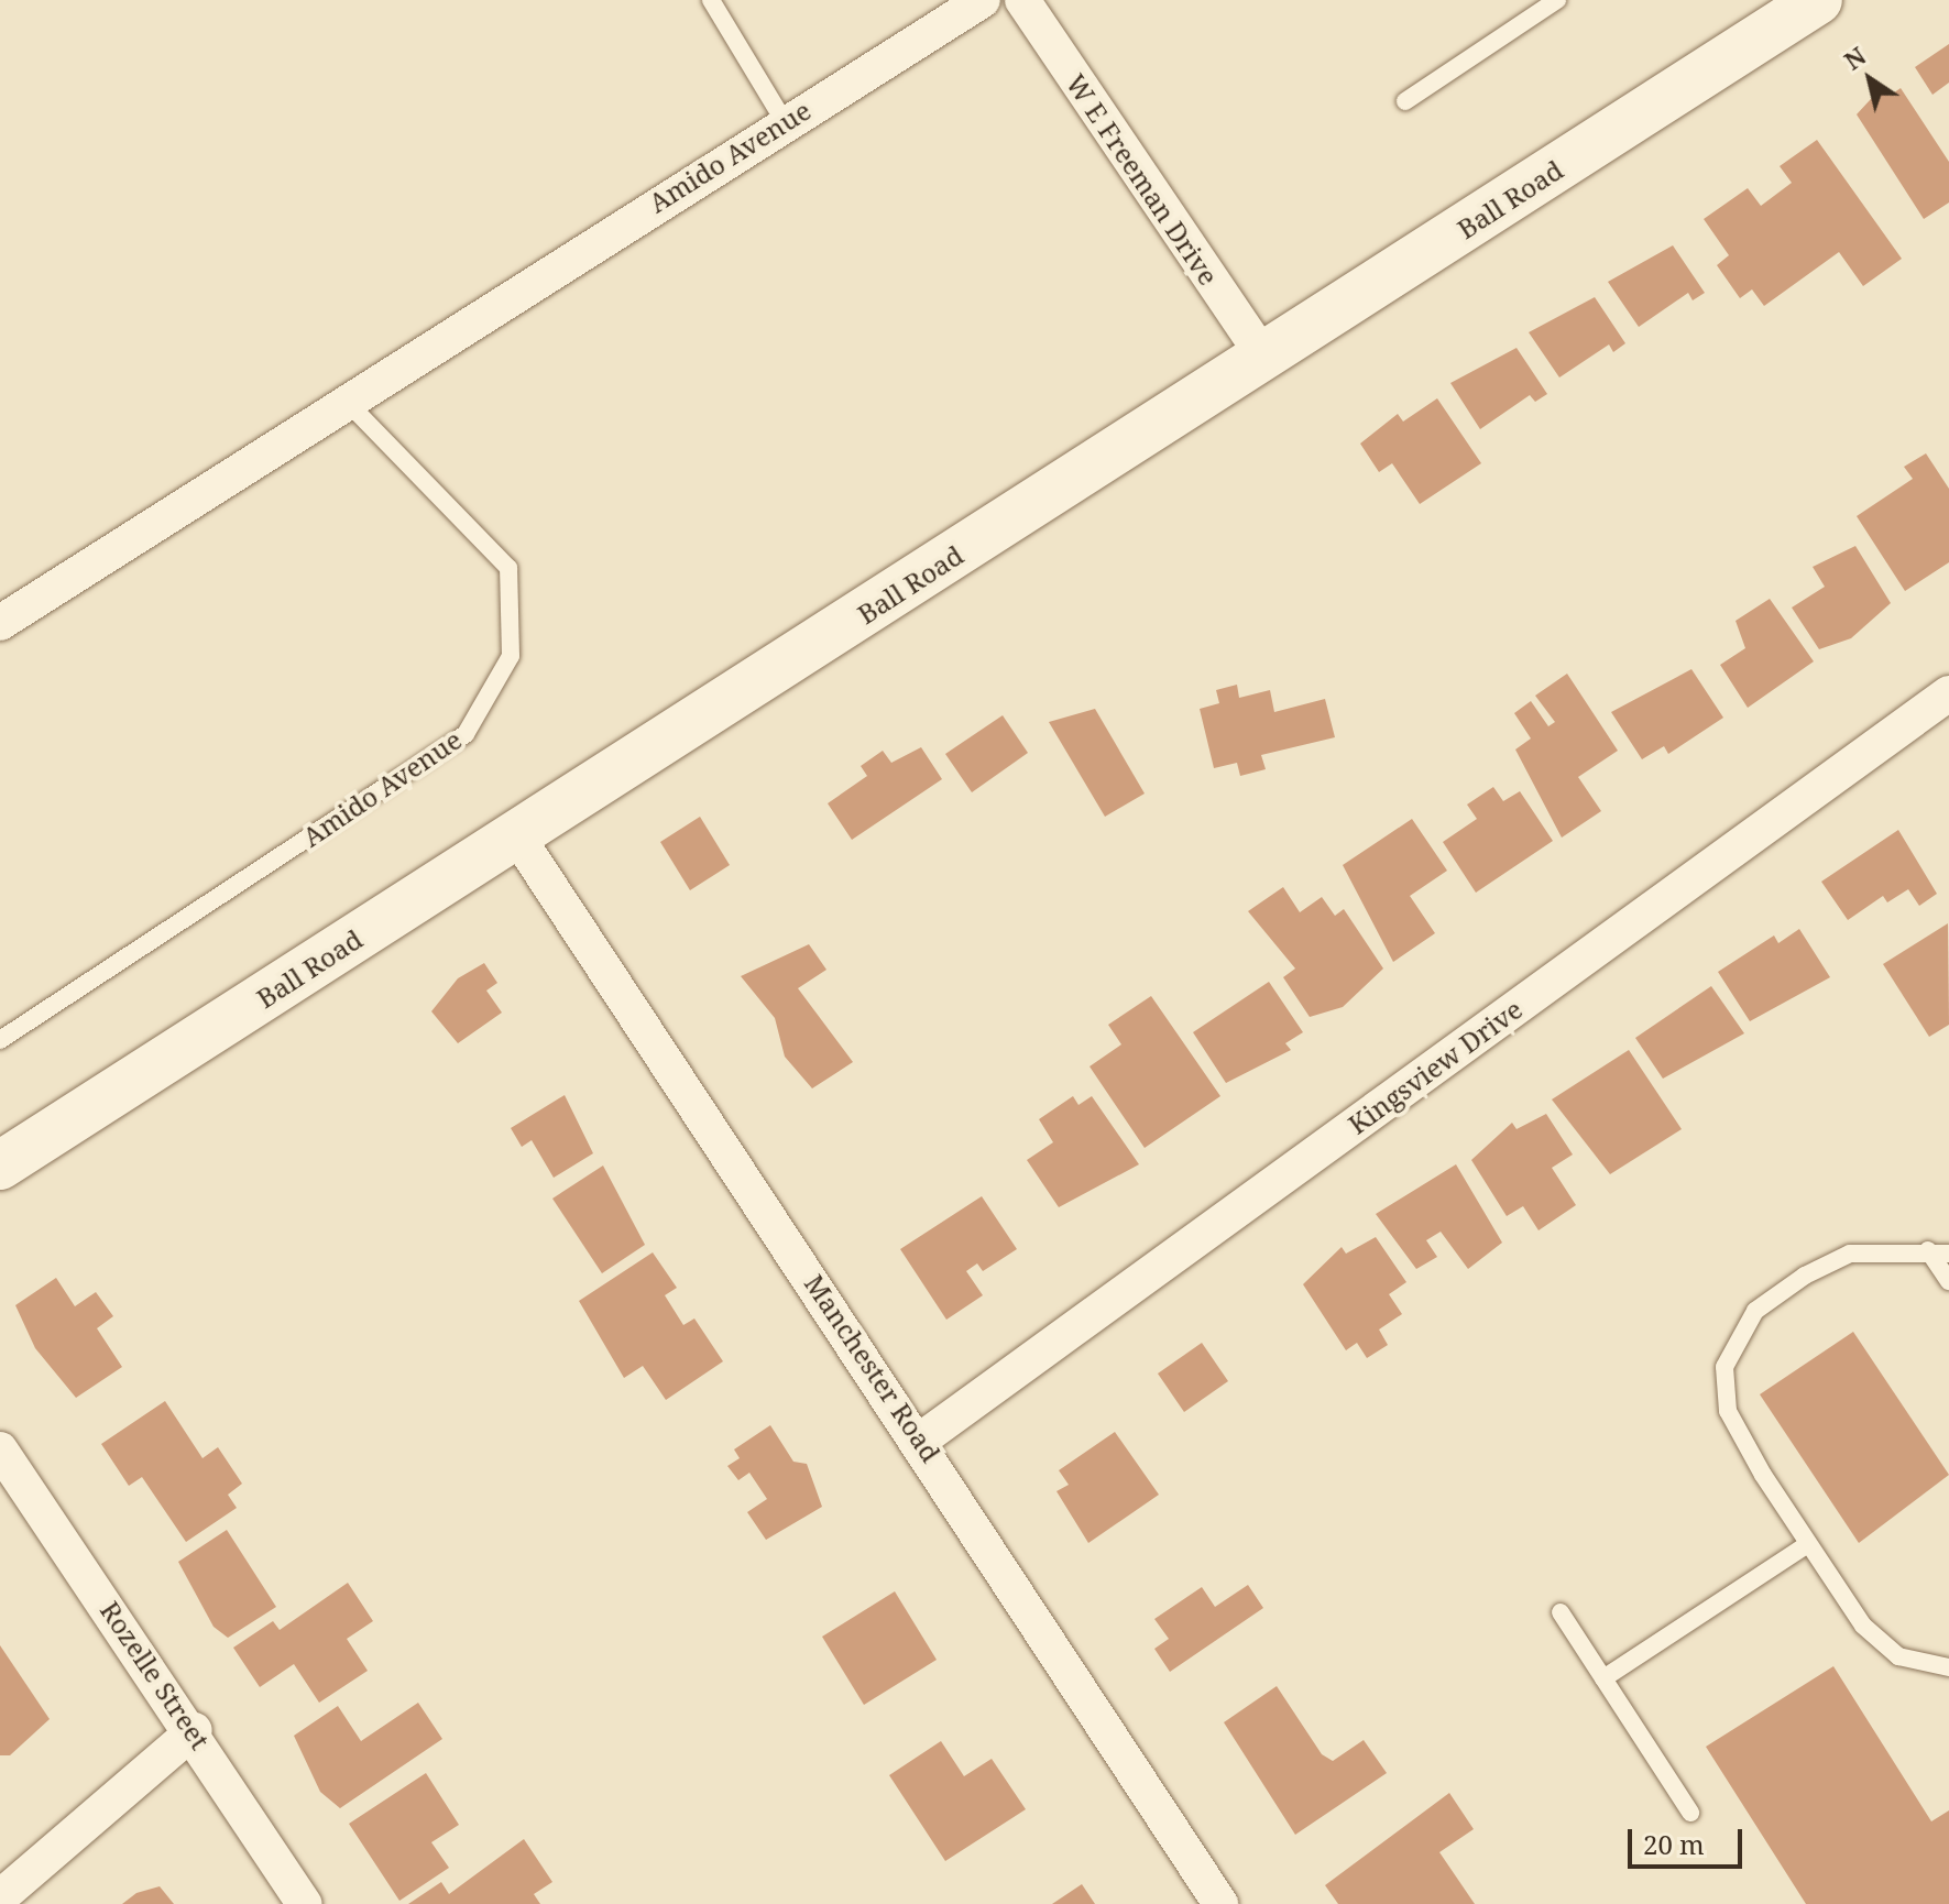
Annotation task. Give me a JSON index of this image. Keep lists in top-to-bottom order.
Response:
{
  "streets": {
    "main road": ["Ball Road"],
    "street": [
      "Amido Avenue",
      "W E Freeman Drive",
      "Kingsview Drive",
      "Manchester Road",
      "Rozelle Street"
    ]
  },
  "crossings": [
    ["W E Freeman Drive", "Ball Road"],
    ["Ball Road", "Manchester Road"],
    ["Kingsview Drive", "Manchester Road"]
  ],
  "scale_bar": "20 m",
  "north": "top left"
}
